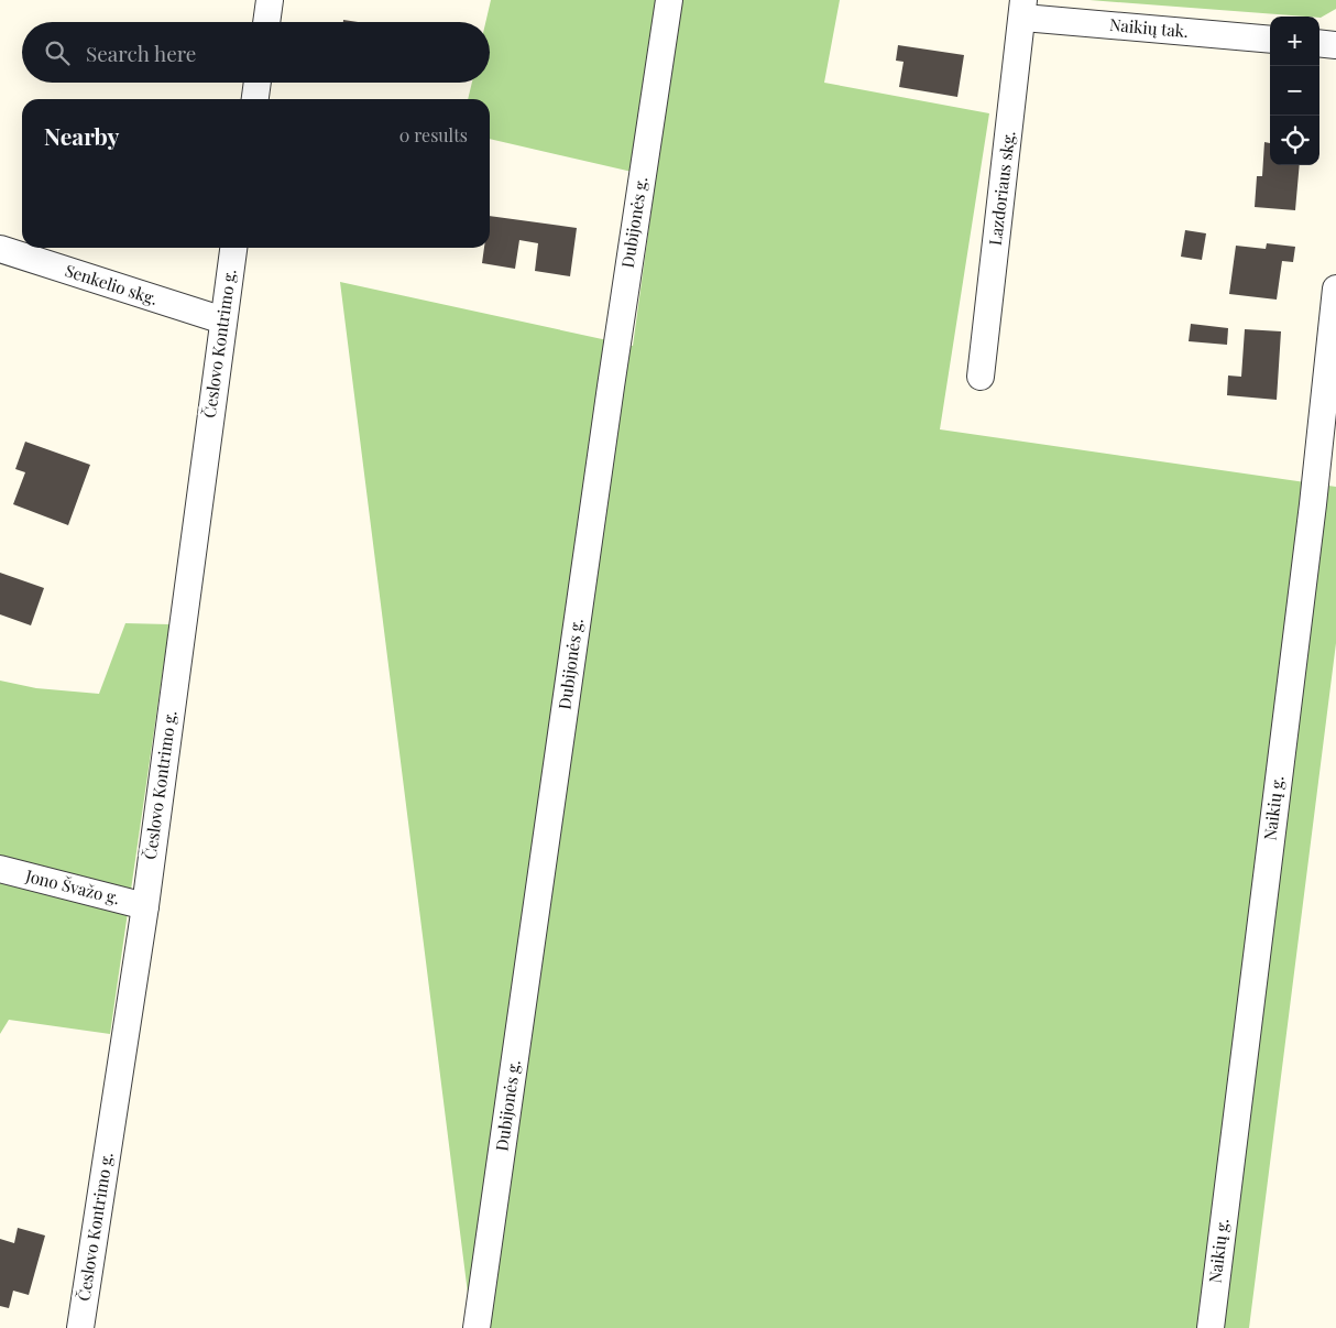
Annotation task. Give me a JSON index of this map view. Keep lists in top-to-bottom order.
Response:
{
  "streets": {
    "street": [
      "Naikių tak.",
      "Lazdoriaus skg.",
      "Dubijonės g.",
      "Senkelio skg.",
      "Česlovo Kontrimo g.",
      "Naikių g.",
      "Jono Švažo g."
    ]
  },
  "crossings": [
    ["Naikių tak.", "Lazdoriaus skg."],
    ["Senkelio skg.", "Česlovo Kontrimo g."],
    ["Česlovo Kontrimo g.", "Jono Švažo g."]
  ],
  "page": {
    "map_buttons": ["+", "−"],
    "search": "Search here",
    "heading": ["Nearby", "0 results"]
  }
}
